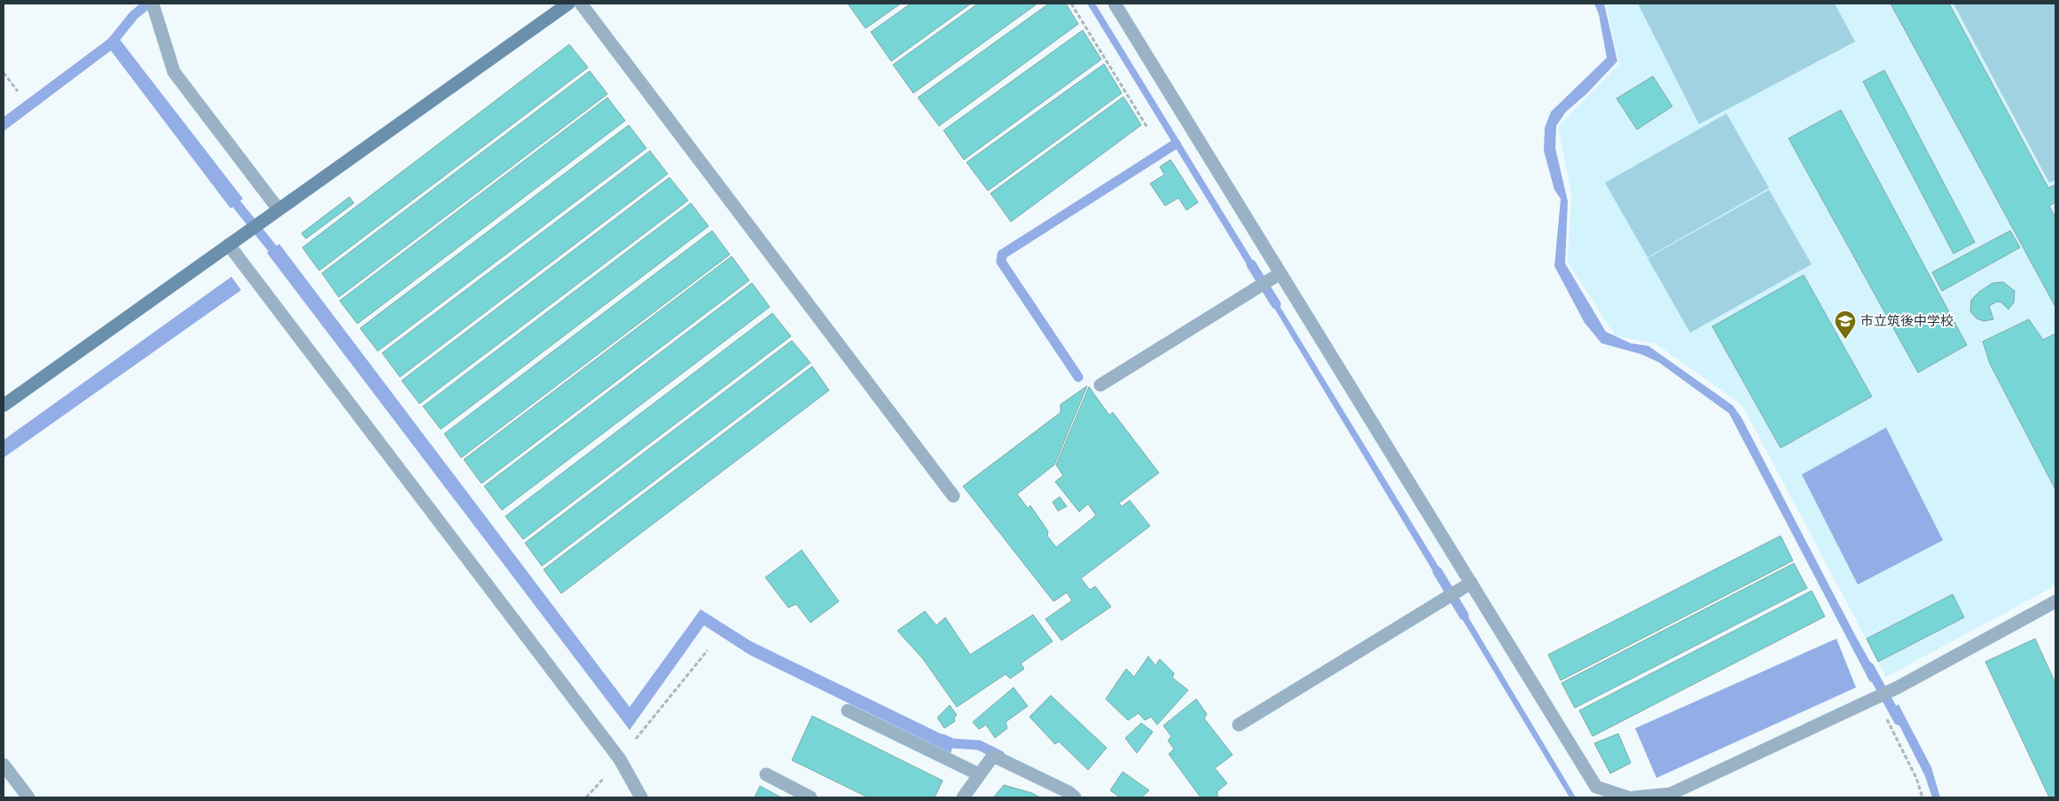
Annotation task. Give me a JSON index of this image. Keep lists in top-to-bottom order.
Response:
{
  "places": {
    "school or university": ["市立筑後中学校"]
  }
}
